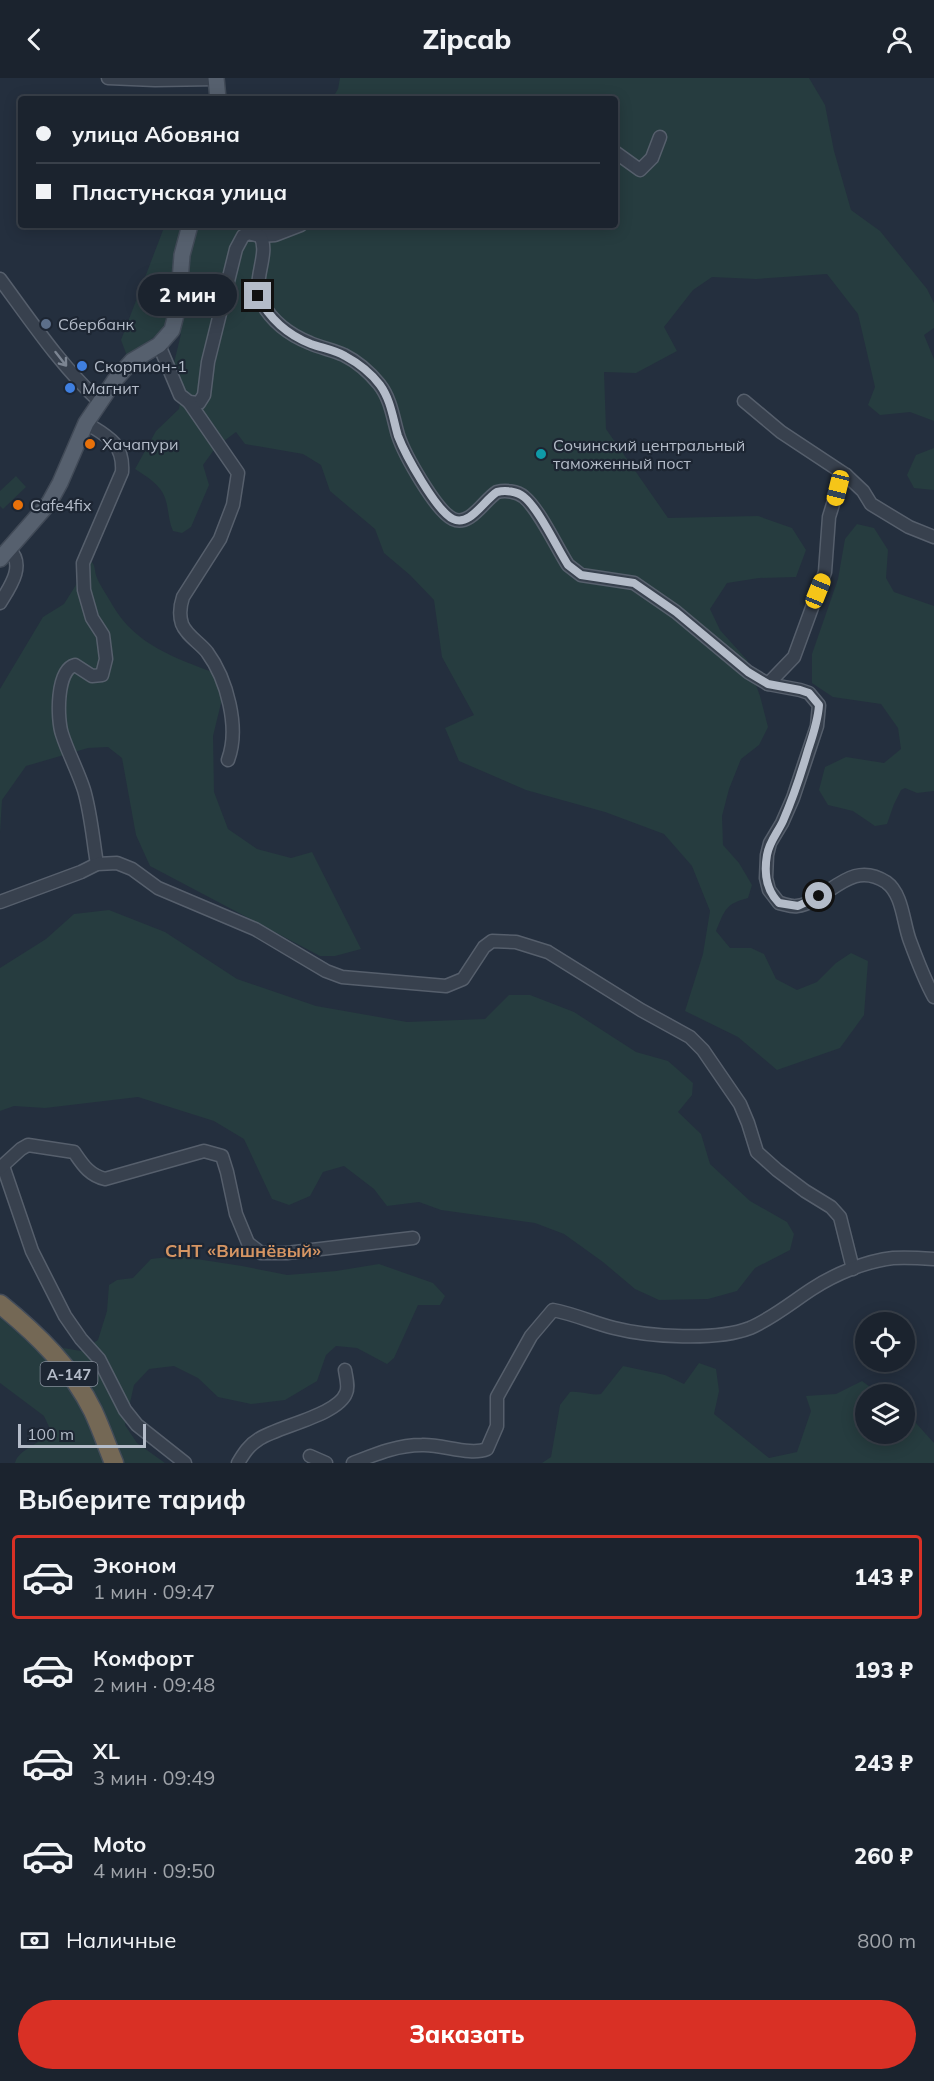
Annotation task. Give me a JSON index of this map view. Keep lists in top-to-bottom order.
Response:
{
  "streets": {
    "highway": ["А-147"]
  },
  "districts": ["СНТ «Вишнёвый»"],
  "places": [
    "Сбербанк",
    "Скорпион-1",
    "Магнит",
    "Хачапури",
    "Сочинский центральный таможенный пост",
    "Cafe4fix"
  ],
  "scale_bar": "100 m",
  "page": {
    "header": "Zipcab",
    "banner": ["улица Абовяна", "Пластунская улица"],
    "bubble": "2 мин",
    "scale": "100 m",
    "heading": "Выберите тариф",
    "list": [
      {
        "name": "Эконом",
        "note": "1 мин · 09:47",
        "value": "143 ₽"
      },
      {
        "name": "Комфорт",
        "note": "2 мин · 09:48",
        "value": "193 ₽"
      },
      {
        "name": "XL",
        "note": "3 мин · 09:49",
        "value": "243 ₽"
      },
      {
        "name": "Moto",
        "note": "4 мин · 09:50",
        "value": "260 ₽"
      }
    ],
    "pay": ["Наличные", "800 m"],
    "buttons": "Заказать"
  }
}
